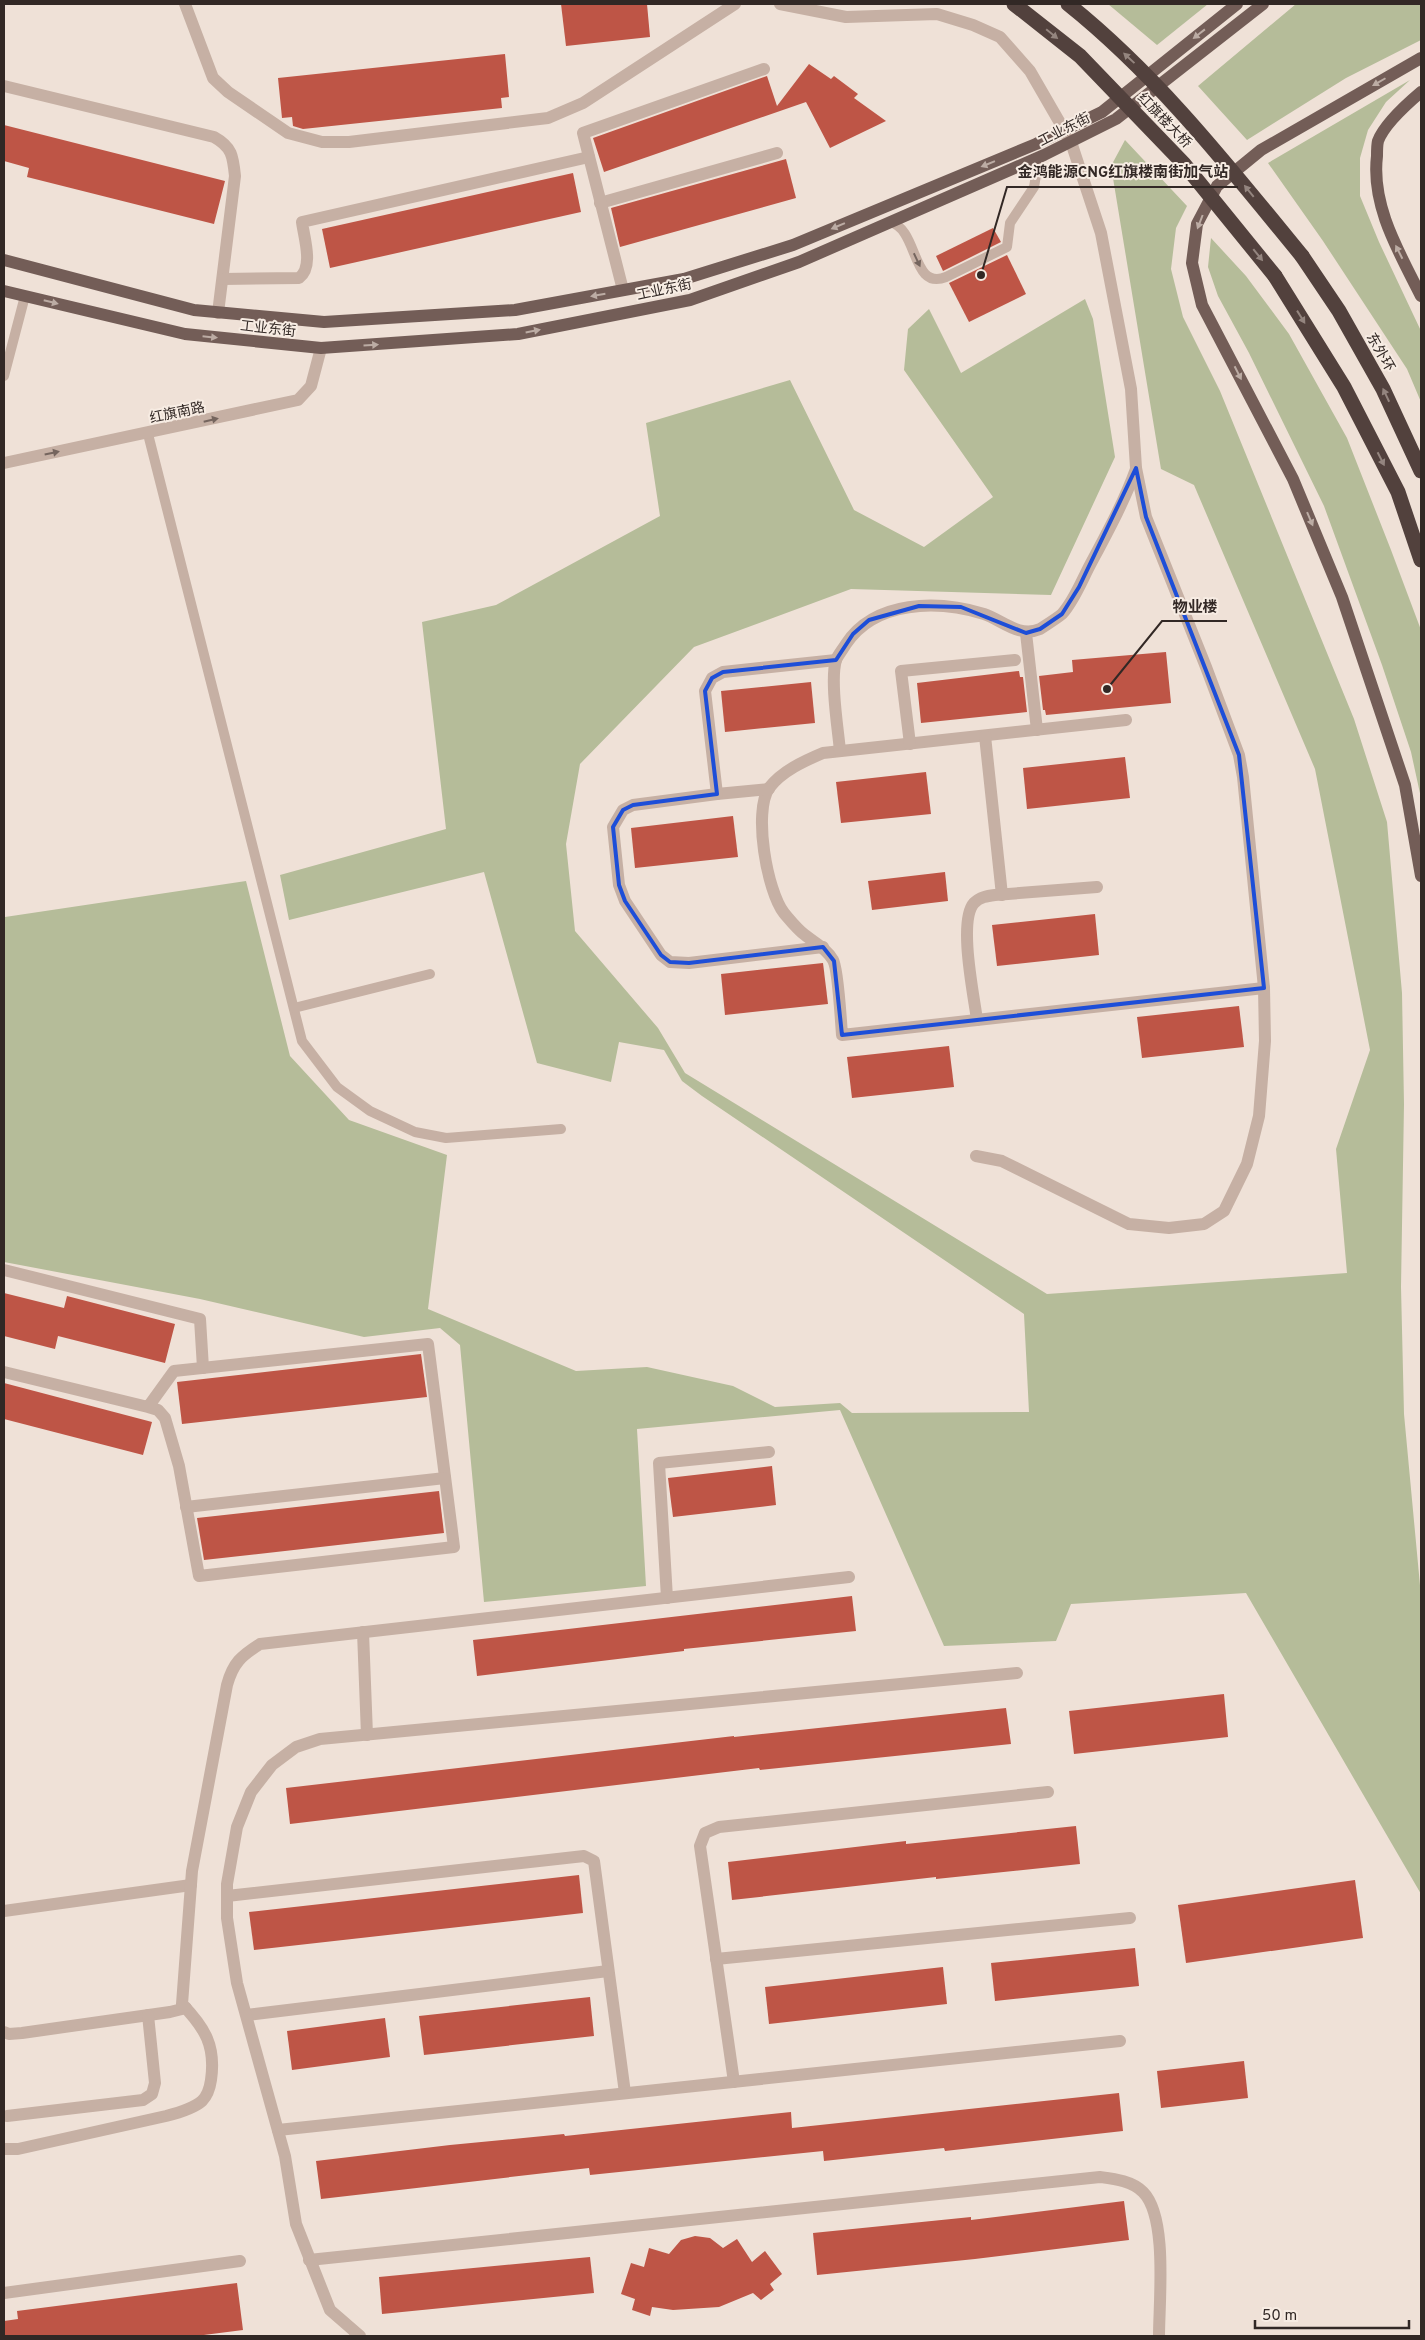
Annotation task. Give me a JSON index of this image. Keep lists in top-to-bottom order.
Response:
{
  "streets": {
    "highway": ["红旗楼大桥", "东外环"],
    "main road": ["工业东街"],
    "street": ["红旗南路"]
  },
  "crossings": [
    ["红旗楼大桥", "东外环"],
    ["工业东街", "红旗南路"]
  ],
  "one_way": ["东外环", "红旗南路"],
  "places": ["金鸿能源CNG红旗楼南街加气站", "物业楼"],
  "scale_bar": "50 m"
}
